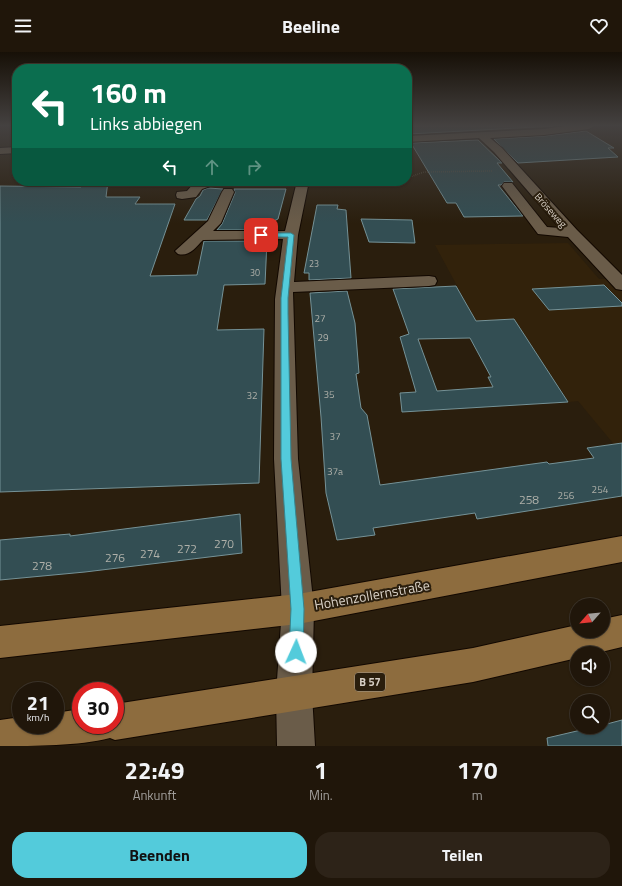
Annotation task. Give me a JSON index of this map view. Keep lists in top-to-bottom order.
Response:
{
  "streets": {
    "main road": ["Hohenzollernstraße", "B 57"],
    "street": ["Bröseweg"]
  },
  "house_numbers": [
    "23",
    "30",
    "27",
    "29",
    "35",
    "32",
    "37",
    "37a",
    "254",
    "256",
    "258",
    "270",
    "272",
    "274",
    "276",
    "278"
  ],
  "north": "bottom left",
  "page": {
    "header": "Beeline",
    "turn": ["160 m", "Links abbiegen"],
    "speed": "21 km/h",
    "limit": "30",
    "eta": [
      "22:49",
      "Ankunft",
      "1",
      "Min.",
      "170",
      "m"
    ],
    "buttons": ["Beenden", "Teilen"]
  }
}
